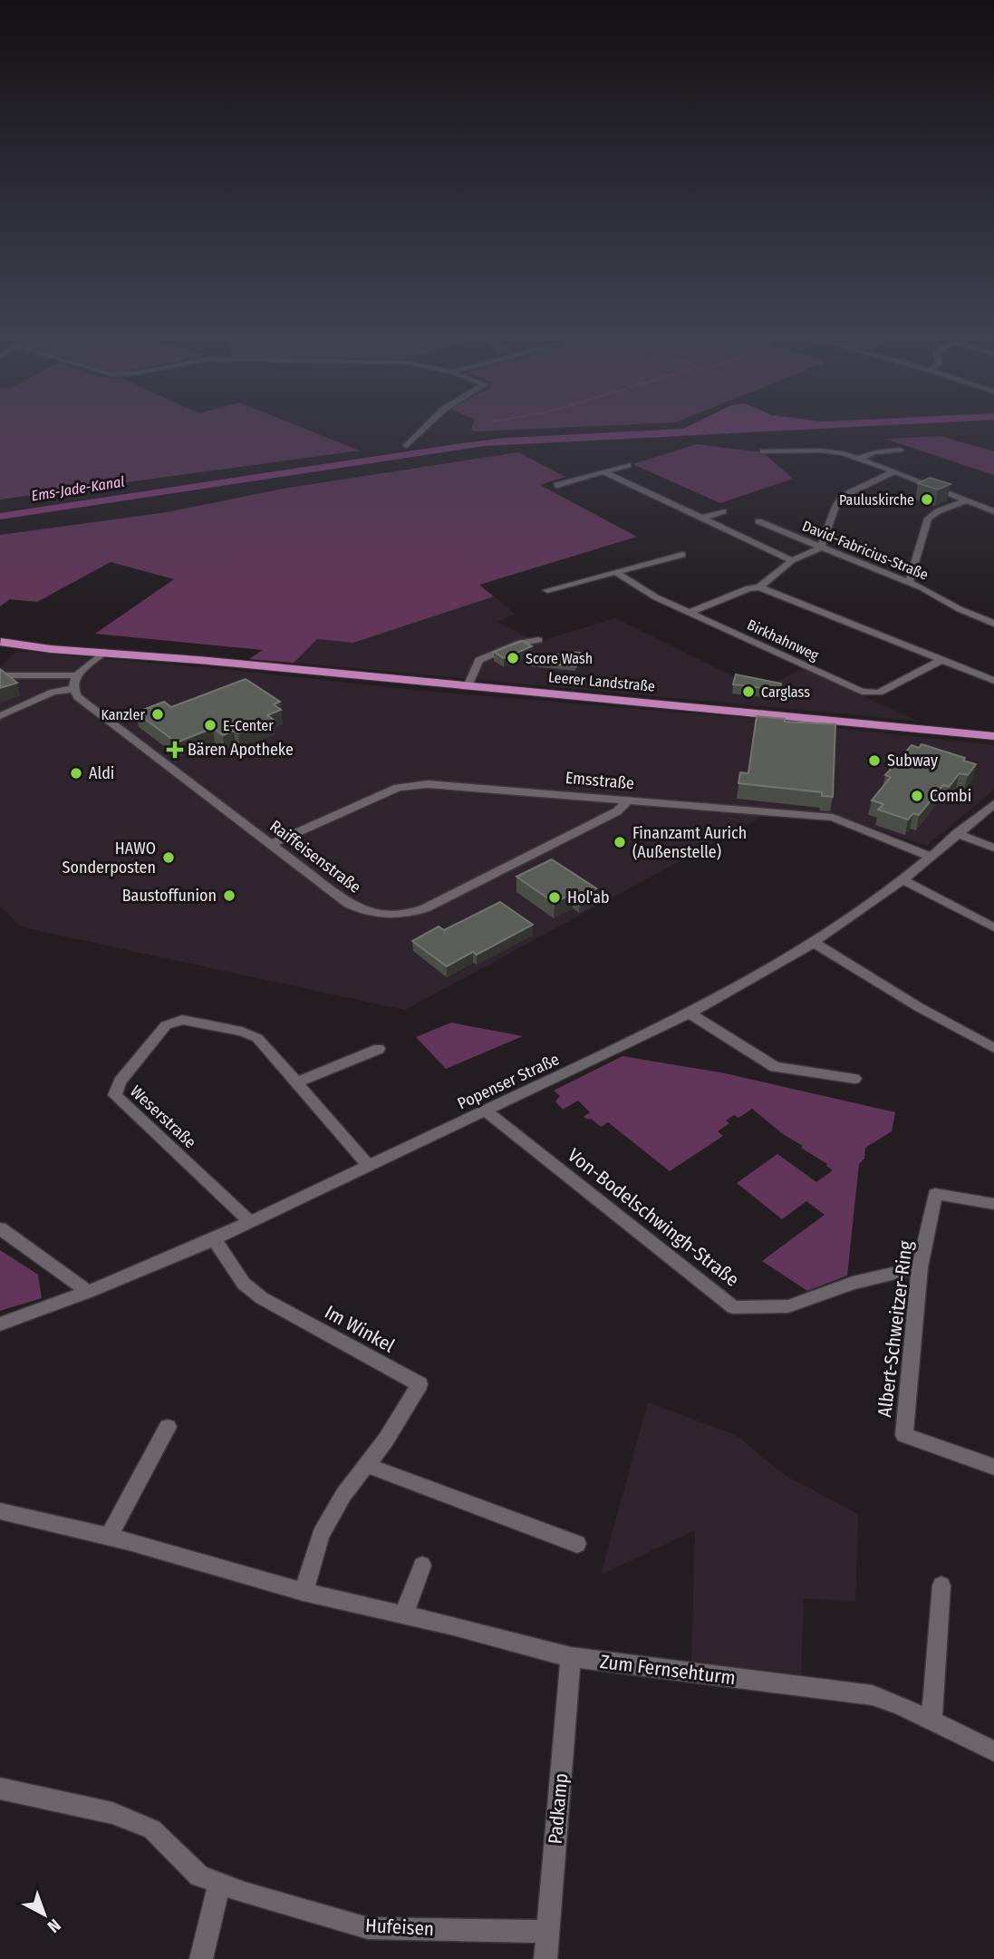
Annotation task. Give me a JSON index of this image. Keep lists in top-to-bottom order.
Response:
{
  "streets": {
    "main road": ["Leerer Landstraße"],
    "street": [
      "David-Fabricius-Straße",
      "Birkhahnweg",
      "Emsstraße",
      "Raiffeisenstraße",
      "Popenser Straße",
      "Weserstraße",
      "Von-Bodelschwingh-Straße",
      "Im Winkel",
      "Albert-Schweitzer-Ring",
      "Zum Fernsehturm",
      "Padkamp",
      "Hufeisen"
    ]
  },
  "crossings": [
    ["Emsstraße", "Raiffeisenstraße"],
    ["Emsstraße", "Popenser Straße"],
    ["Popenser Straße", "Weserstraße"],
    ["Popenser Straße", "Von-Bodelschwingh-Straße"],
    ["Popenser Straße", "Im Winkel"],
    ["Von-Bodelschwingh-Straße", "Albert-Schweitzer-Ring"],
    ["Im Winkel", "Zum Fernsehturm"],
    ["Zum Fernsehturm", "Padkamp"],
    ["Padkamp", "Hufeisen"]
  ],
  "water": ["Ems-Jade-Kanal"],
  "places": {
    "other": [
      "Pauluskirche",
      "Score Wash",
      "Carglass",
      "Kanzler",
      "E-Center",
      "Subway",
      "Aldi",
      "Combi",
      "Finanzamt Aurich (Außenstelle)",
      "HAWO Sonderposten",
      "Baustoffunion",
      "Hol'ab"
    ],
    "health": ["Bären Apotheke"]
  },
  "north": "bottom right"
}
